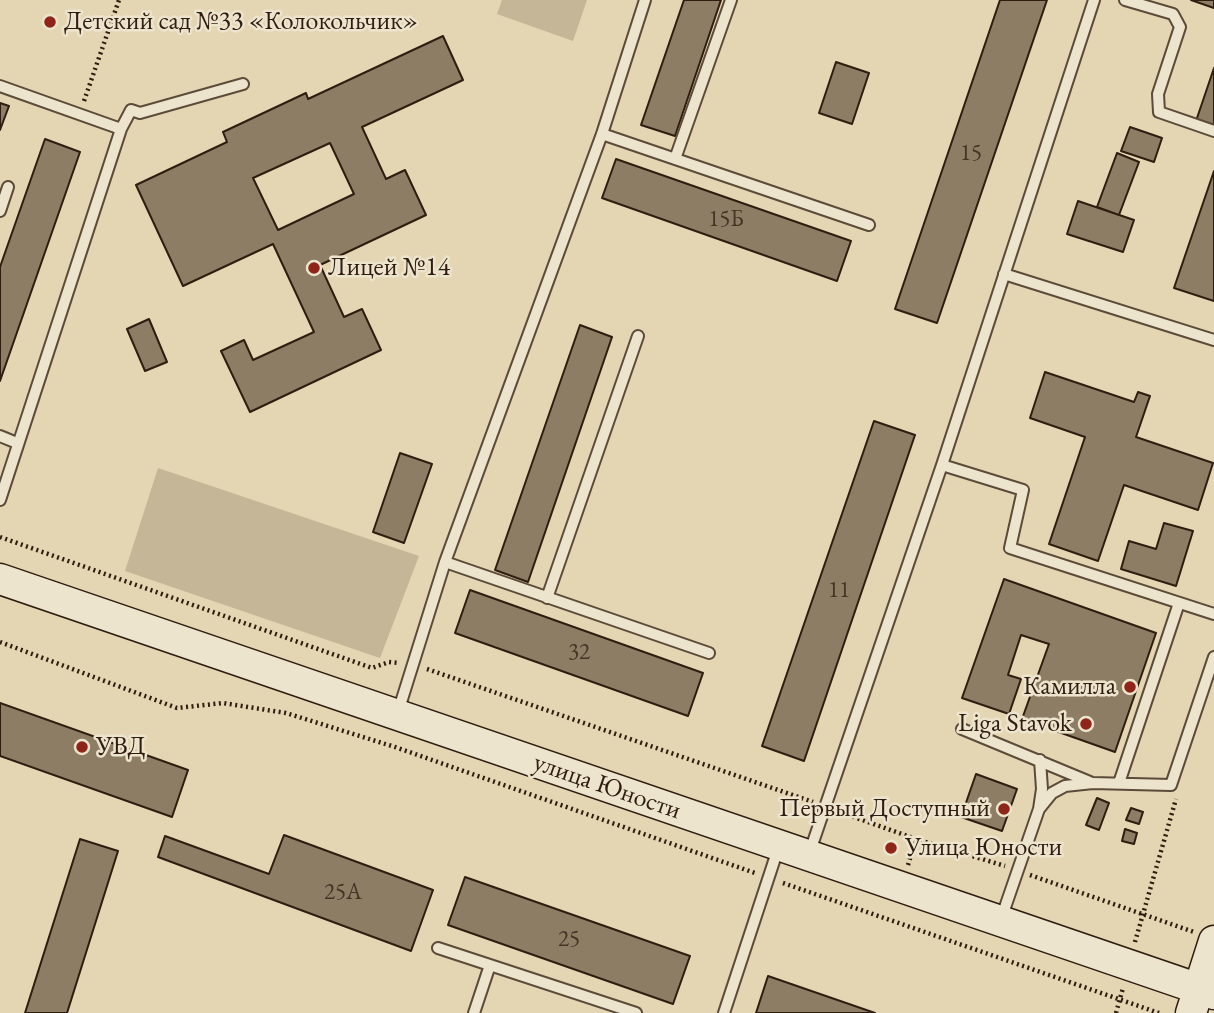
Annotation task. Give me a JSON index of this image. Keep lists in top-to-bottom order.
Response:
{
  "streets": {
    "street": ["улица Юности"]
  },
  "places": [
    "Детский сад №33 «Колокольчик»",
    "Лицей №14",
    "Камилла",
    "Liga Stavok",
    "УВД",
    "Первый Доступный",
    "Улица Юности"
  ],
  "house_numbers": [
    "15",
    "15Б",
    "11",
    "32",
    "25А",
    "25"
  ]
}
